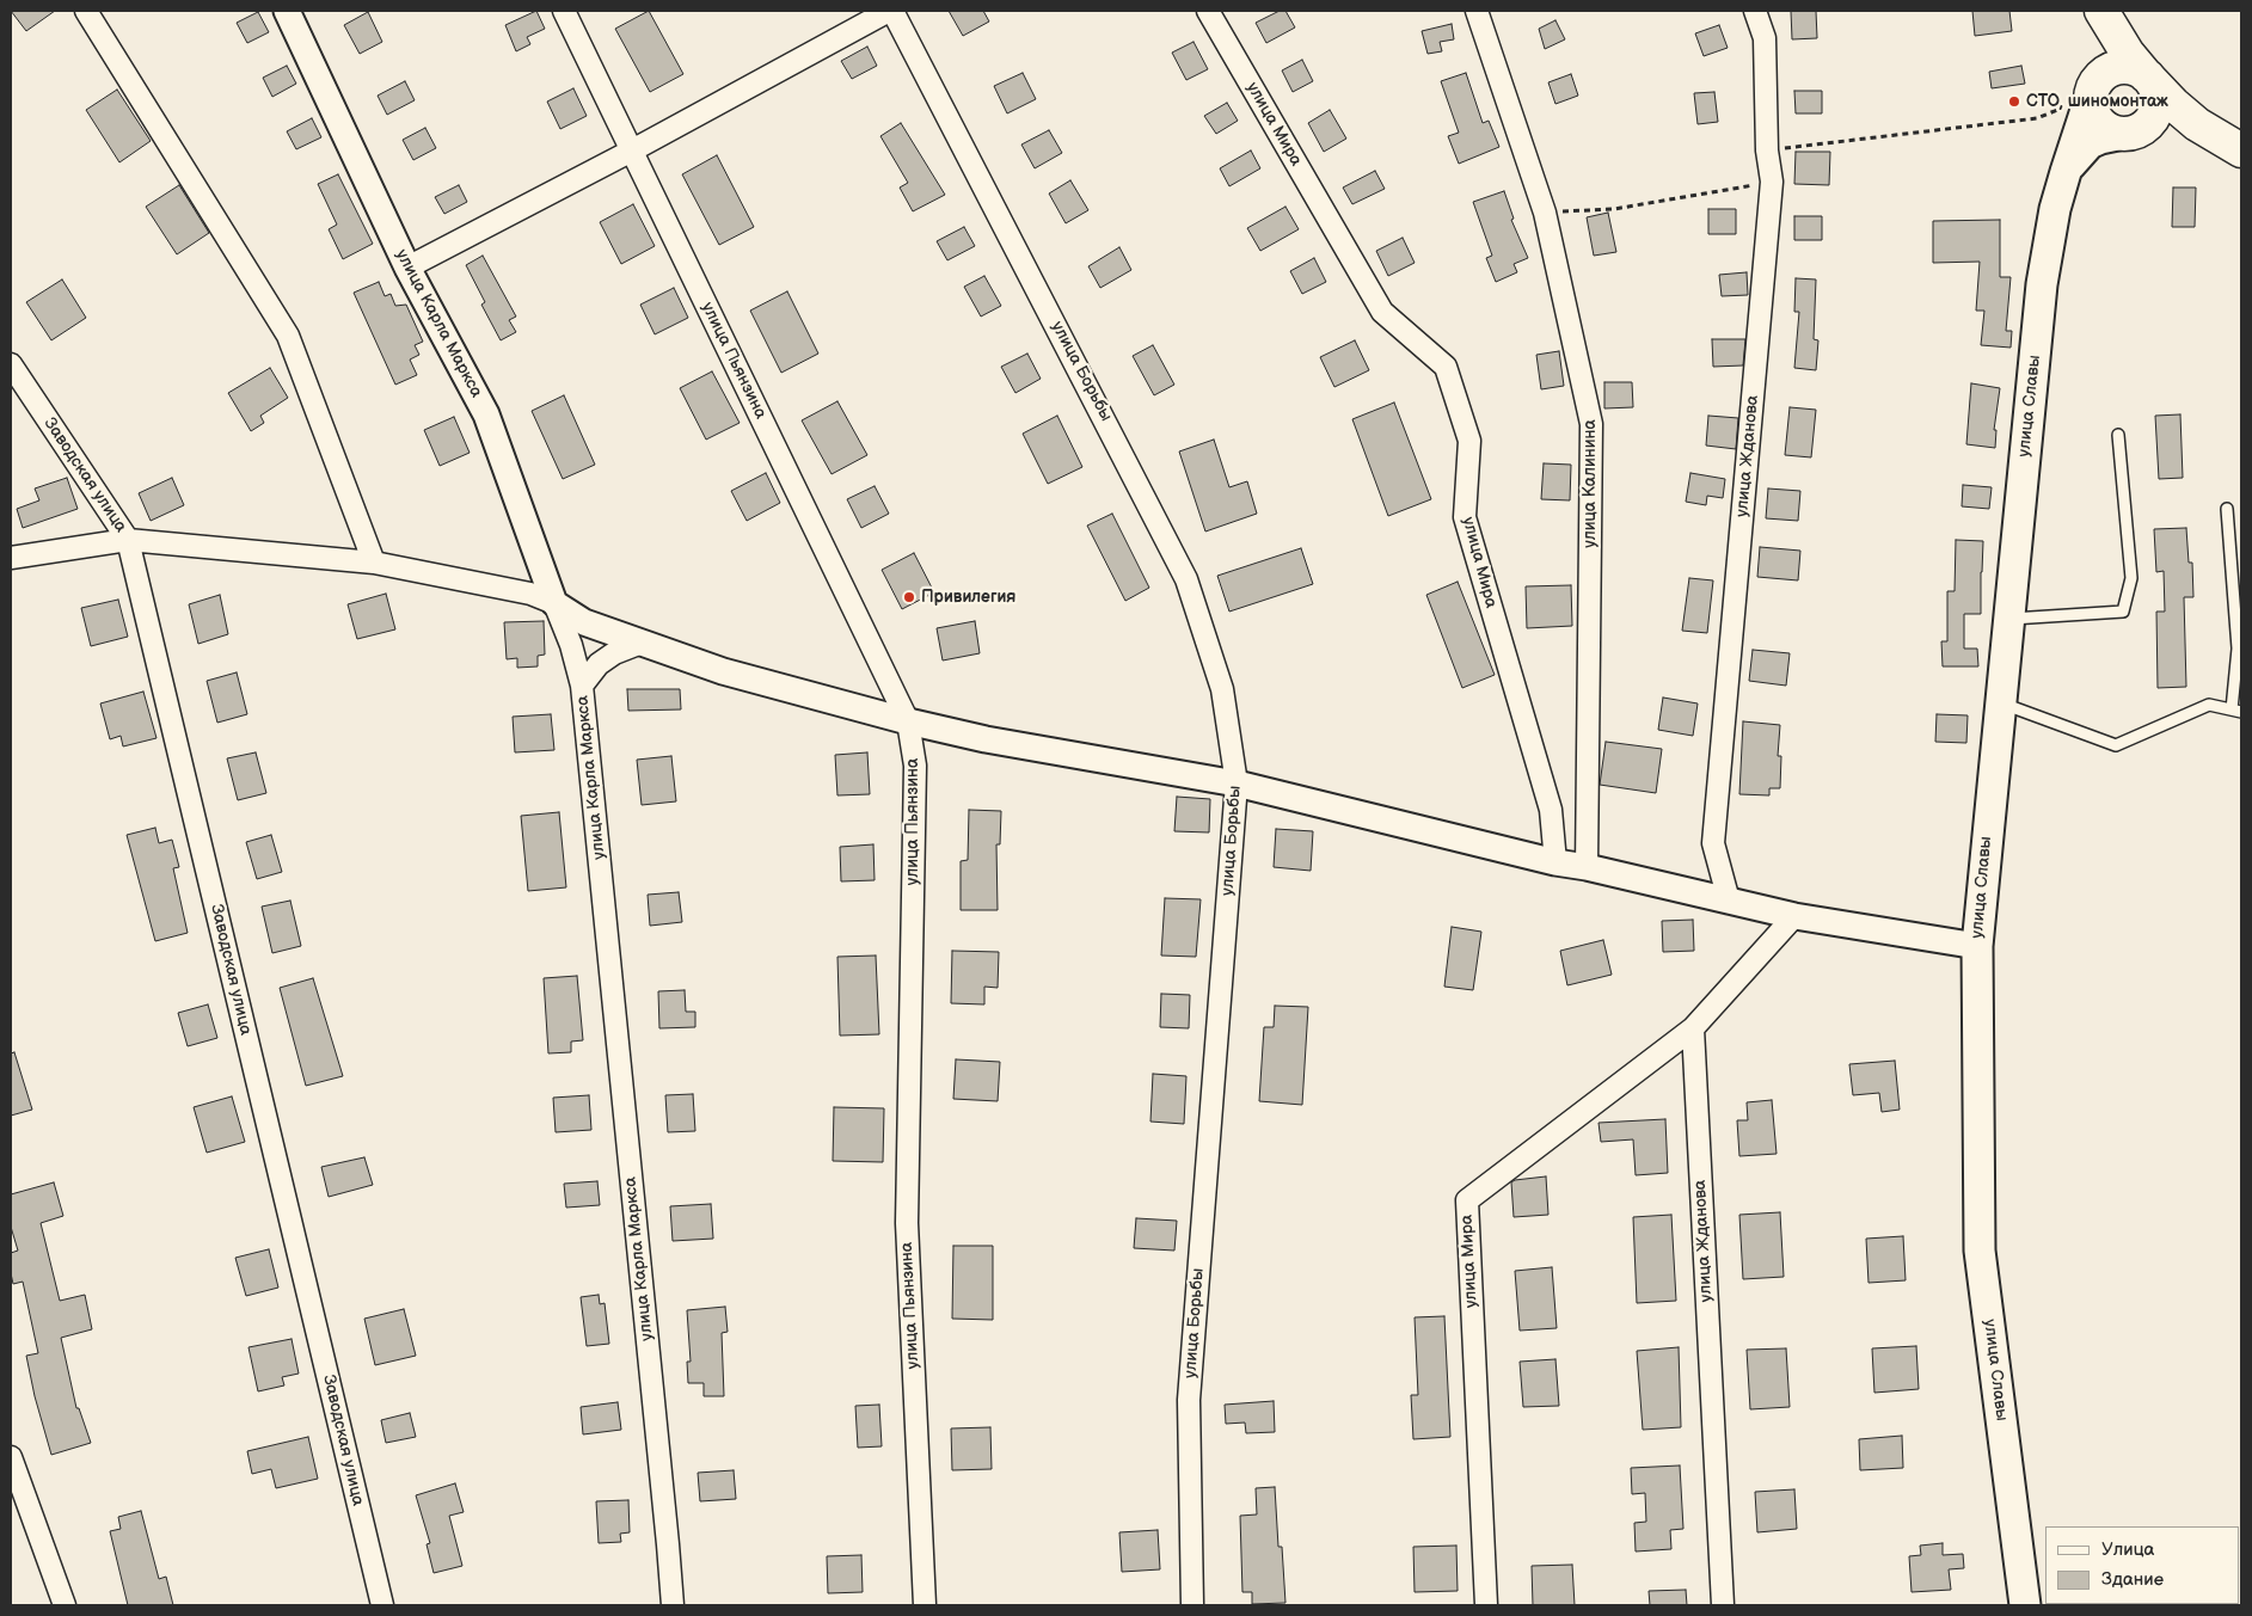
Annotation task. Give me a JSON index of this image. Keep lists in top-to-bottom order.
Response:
{
  "streets": {
    "main road": ["улица Славы"],
    "street": [
      "улица Мира",
      "улица Карла Маркса",
      "улица Пьянзина",
      "улица Борьбы",
      "улица Жданова",
      "Заводская улица",
      "улица Калинина"
    ]
  },
  "crossings": [
    ["улица Мира", "улица Жданова"]
  ],
  "places": ["СТО, шиномонтаж", "Привилегия"],
  "legend": ["Улица", "Здание"]
}
